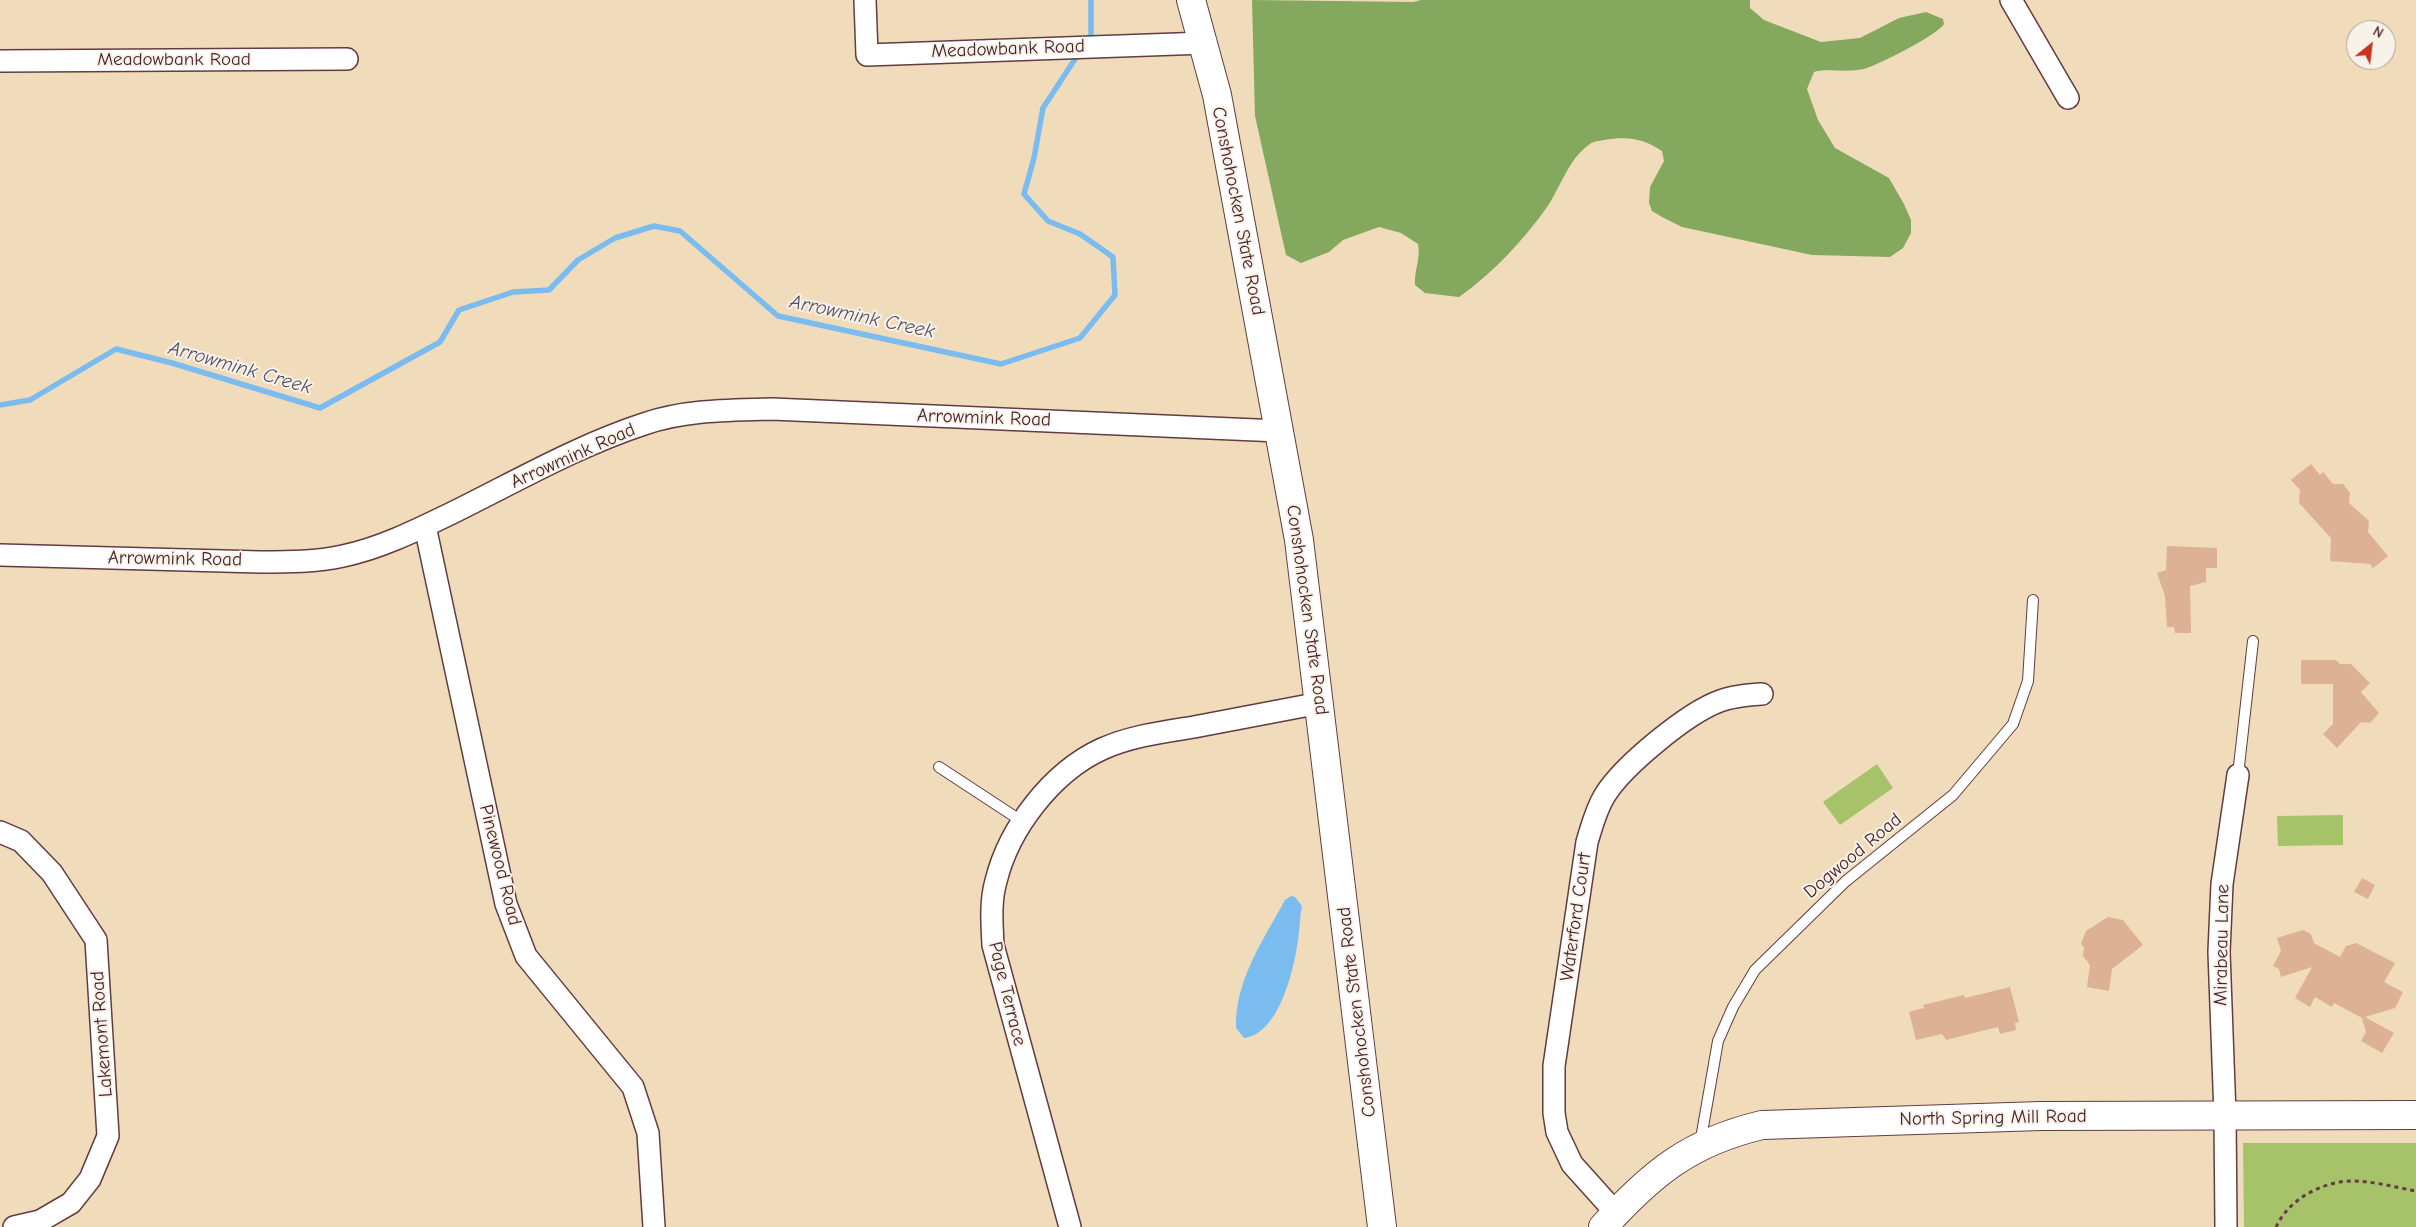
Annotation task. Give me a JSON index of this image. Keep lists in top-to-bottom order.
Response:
{
  "streets": {
    "main road": ["Conshohocken State Road", "North Spring Mill Road"],
    "street": [
      "Meadowbank Road",
      "Arrowmink Road",
      "Pinewood Road",
      "Waterford Court",
      "Mirabeau Lane",
      "Page Terrace",
      "Lakemont Road"
    ],
    "lane": ["Dogwood Road"]
  },
  "crossings": [
    ["Meadowbank Road", "Conshohocken State Road"],
    ["Conshohocken State Road", "Arrowmink Road"],
    ["Conshohocken State Road", "Page Terrace"],
    ["Arrowmink Road", "Pinewood Road"],
    ["Dogwood Road", "North Spring Mill Road"],
    ["Waterford Court", "North Spring Mill Road"],
    ["Mirabeau Lane", "North Spring Mill Road"]
  ],
  "water": ["Arrowmink Creek"],
  "north": "top right"
}
